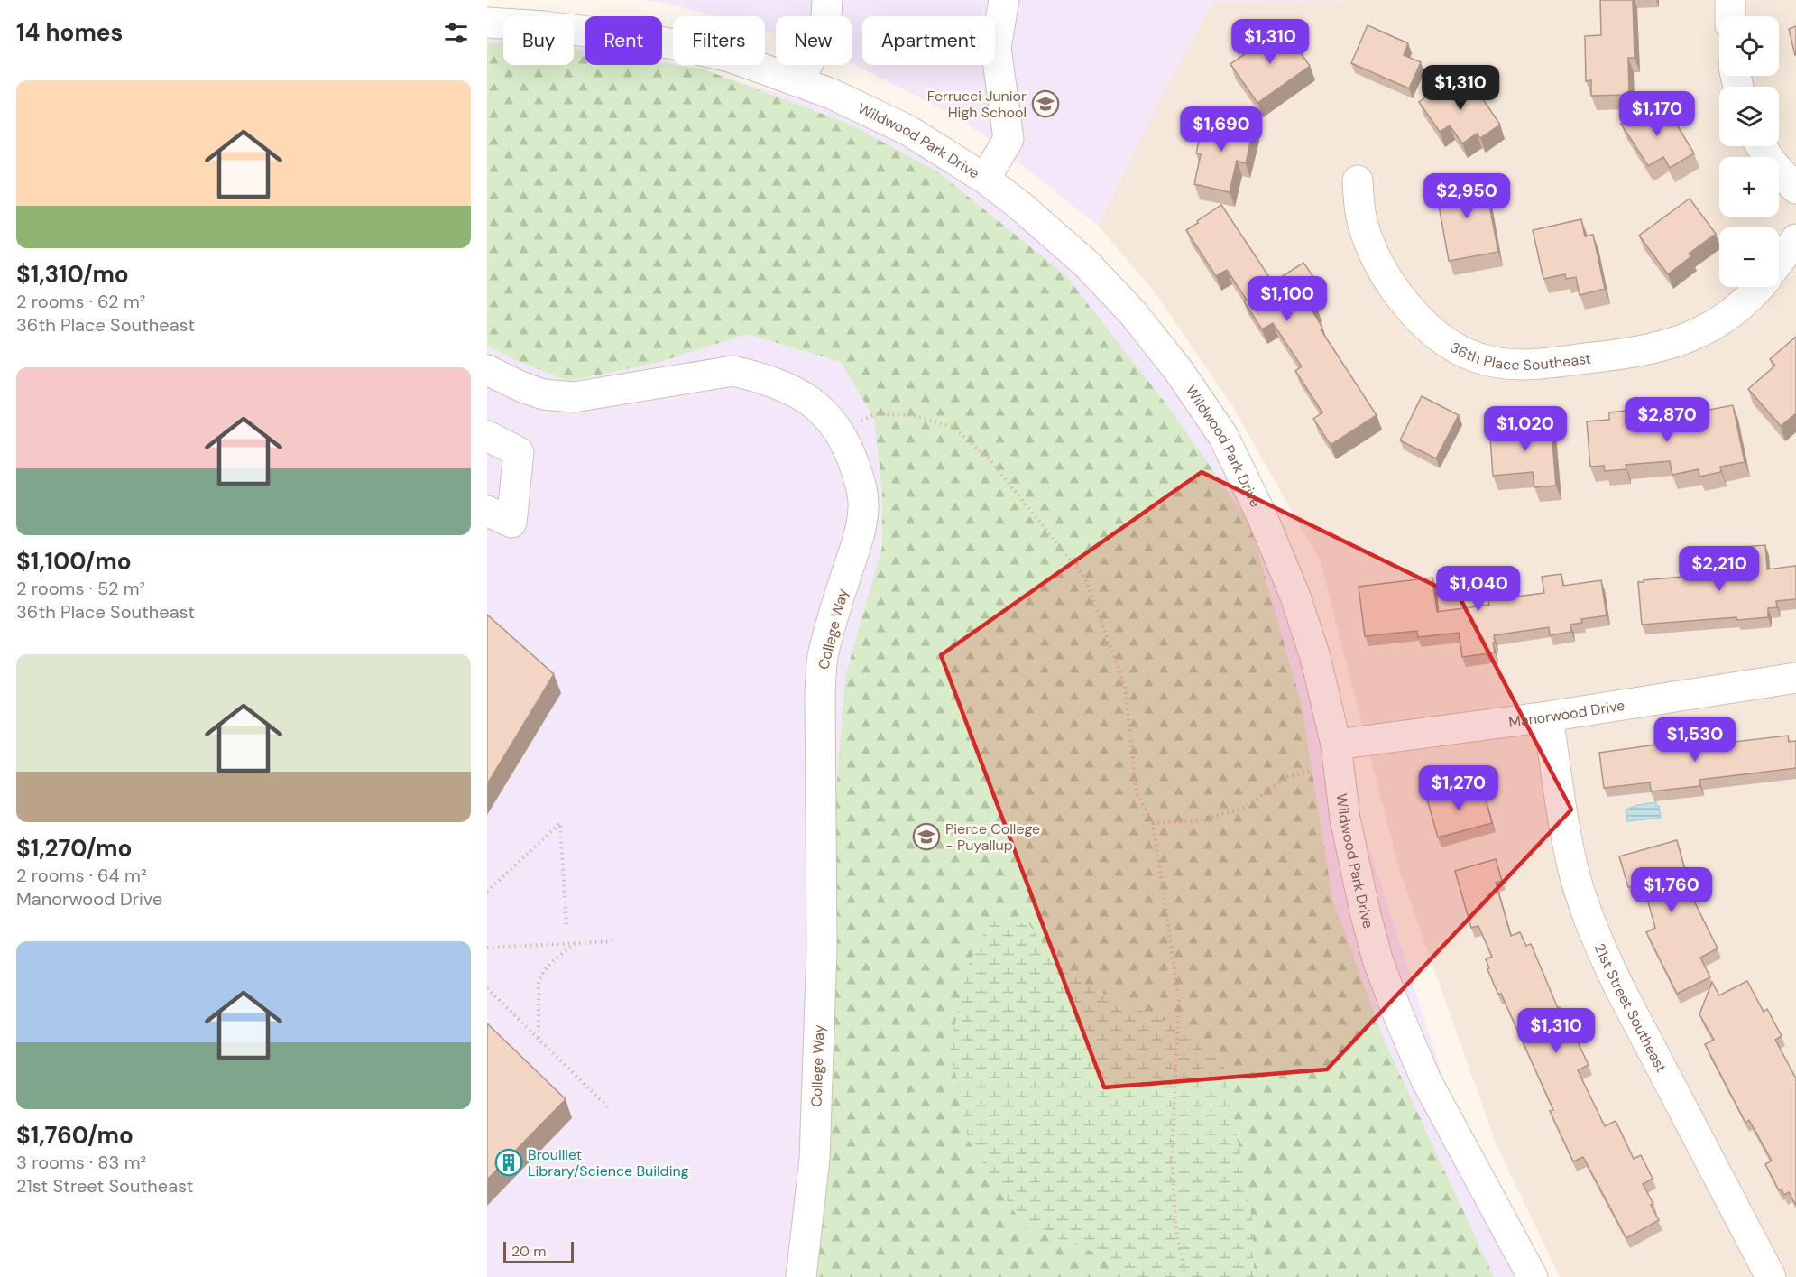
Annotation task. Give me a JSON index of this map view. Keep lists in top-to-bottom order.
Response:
{
  "streets": {
    "street": [
      "Wildwood Park Drive",
      "36th Place Southeast",
      "College Way",
      "Manorwood Drive",
      "21st Street Southeast"
    ]
  },
  "crossings": [
    ["Wildwood Park Drive", "Manorwood Drive"],
    ["Manorwood Drive", "21st Street Southeast"]
  ],
  "places": {
    "school or university": ["Ferrucci Junior High School", "Pierce College - Puyallup"],
    "building": ["Brouillet Library/Science Building"]
  },
  "scale_bar": "20 m",
  "page": {
    "heading": "14 homes",
    "map_buttons": ["+", "−"],
    "chip": [
      "Buy",
      "Rent",
      "Filters",
      "New",
      "Apartment"
    ],
    "price": [
      "$1,310",
      "$1,310",
      "$1,170",
      "$1,690",
      "$2,950",
      "$1,100",
      "$2,870",
      "$1,020",
      "$2,210",
      "$1,040",
      "$1,530",
      "$1,270",
      "$1,760",
      "$1,310"
    ],
    "list": [
      {
        "name": "$1,310/mo",
        "note": "2 rooms · 62 m² · 36th Place Southeast"
      },
      {
        "name": "$1,100/mo",
        "note": "2 rooms · 52 m² · 36th Place Southeast"
      },
      {
        "name": "$1,270/mo",
        "note": "2 rooms · 64 m² · Manorwood Drive"
      },
      {
        "name": "$1,760/mo",
        "note": "3 rooms · 83 m² · 21st Street Southeast"
      }
    ],
    "scale": "20 m"
  }
}
